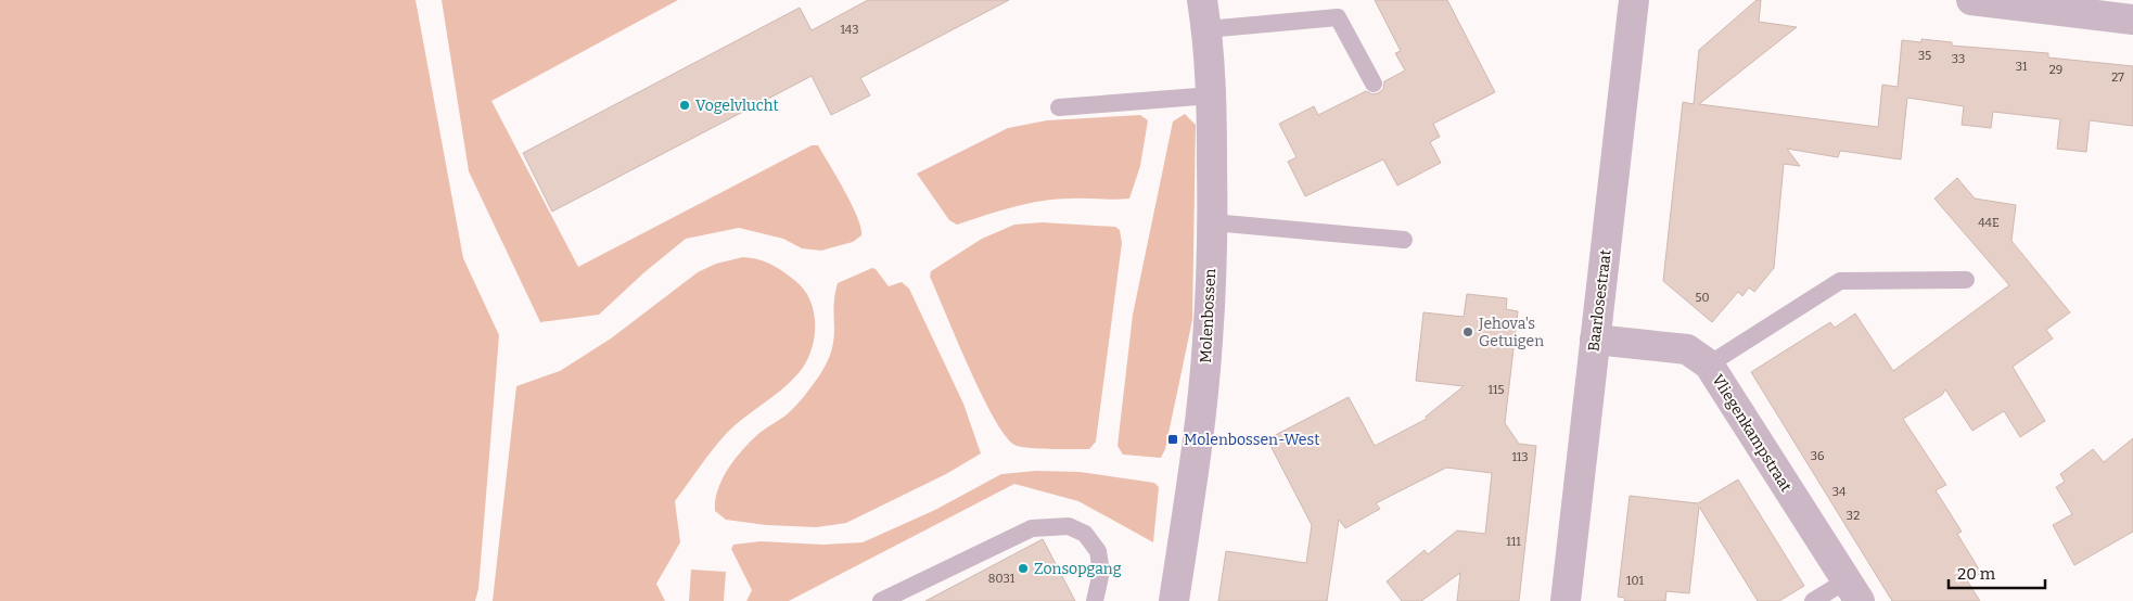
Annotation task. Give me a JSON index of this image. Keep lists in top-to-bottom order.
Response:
{
  "streets": {
    "street": ["Baarlosestraat", "Molenbossen", "Vliegenkampstraat"]
  },
  "crossings": [
    ["Baarlosestraat", "Vliegenkampstraat"]
  ],
  "places": {
    "other": ["Vogelvlucht", "Jehova's Getuigen", "Zonsopgang"],
    "transit": ["Molenbossen-West"]
  },
  "house_numbers": [
    "143",
    "35",
    "33",
    "31",
    "29",
    "27",
    "44E",
    "50",
    "115",
    "36",
    "113",
    "34",
    "32",
    "111",
    "8031",
    "101"
  ],
  "scale_bar": "20 m"
}
